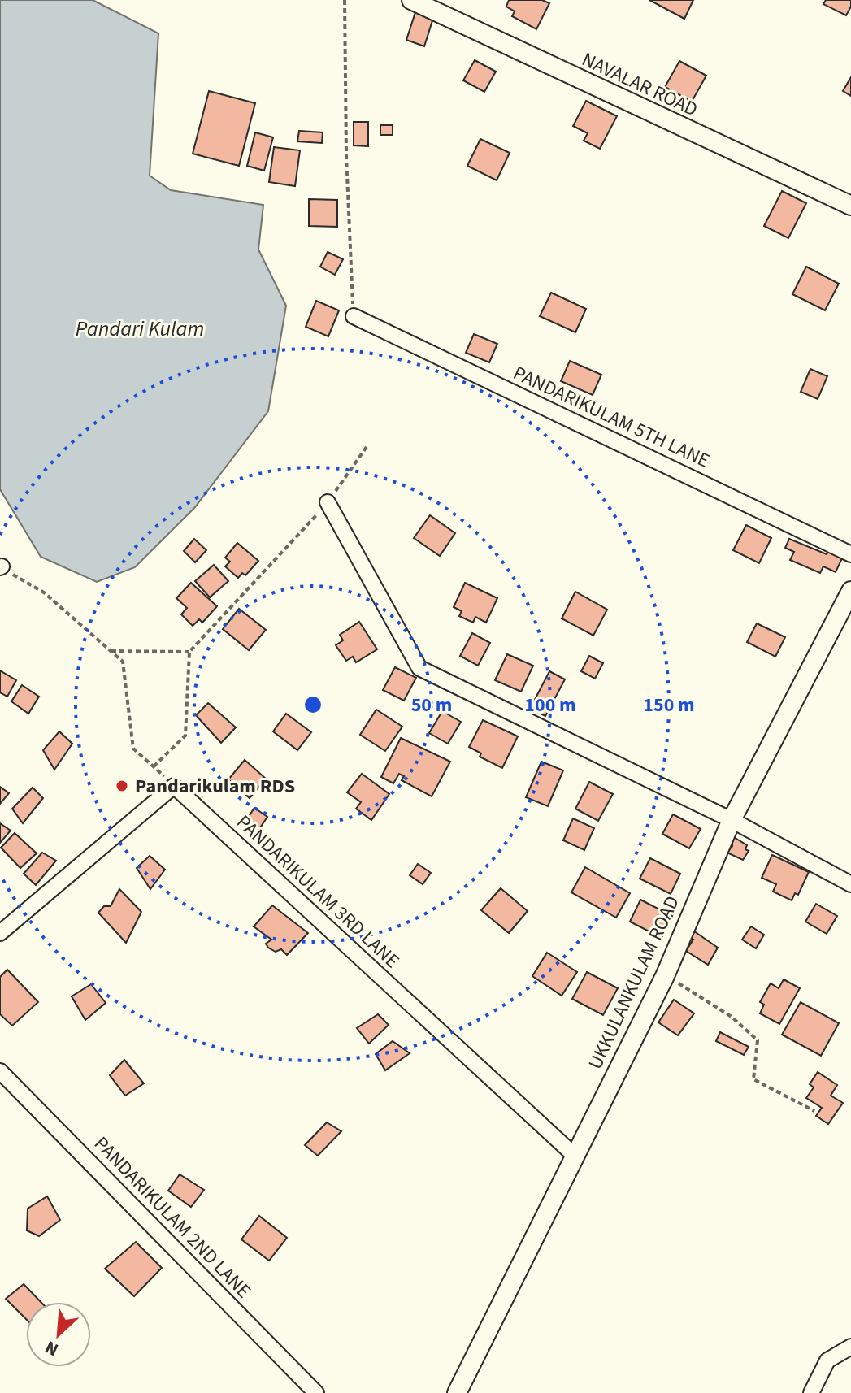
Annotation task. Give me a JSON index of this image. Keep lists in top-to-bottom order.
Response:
{
  "streets": {
    "street": [
      "NAVALAR ROAD",
      "PANDARIKULAM 5TH LANE",
      "PANDARIKULAM 3RD LANE",
      "UKKULANKULAM ROAD",
      "PANDARIKULAM 2ND LANE"
    ]
  },
  "crossings": [
    ["PANDARIKULAM 3RD LANE", "UKKULANKULAM ROAD"]
  ],
  "water": ["Pandari Kulam"],
  "places": ["Pandarikulam RDS"],
  "north": "bottom left",
  "rings": ["50 m", "100 m", "150 m"]
}
